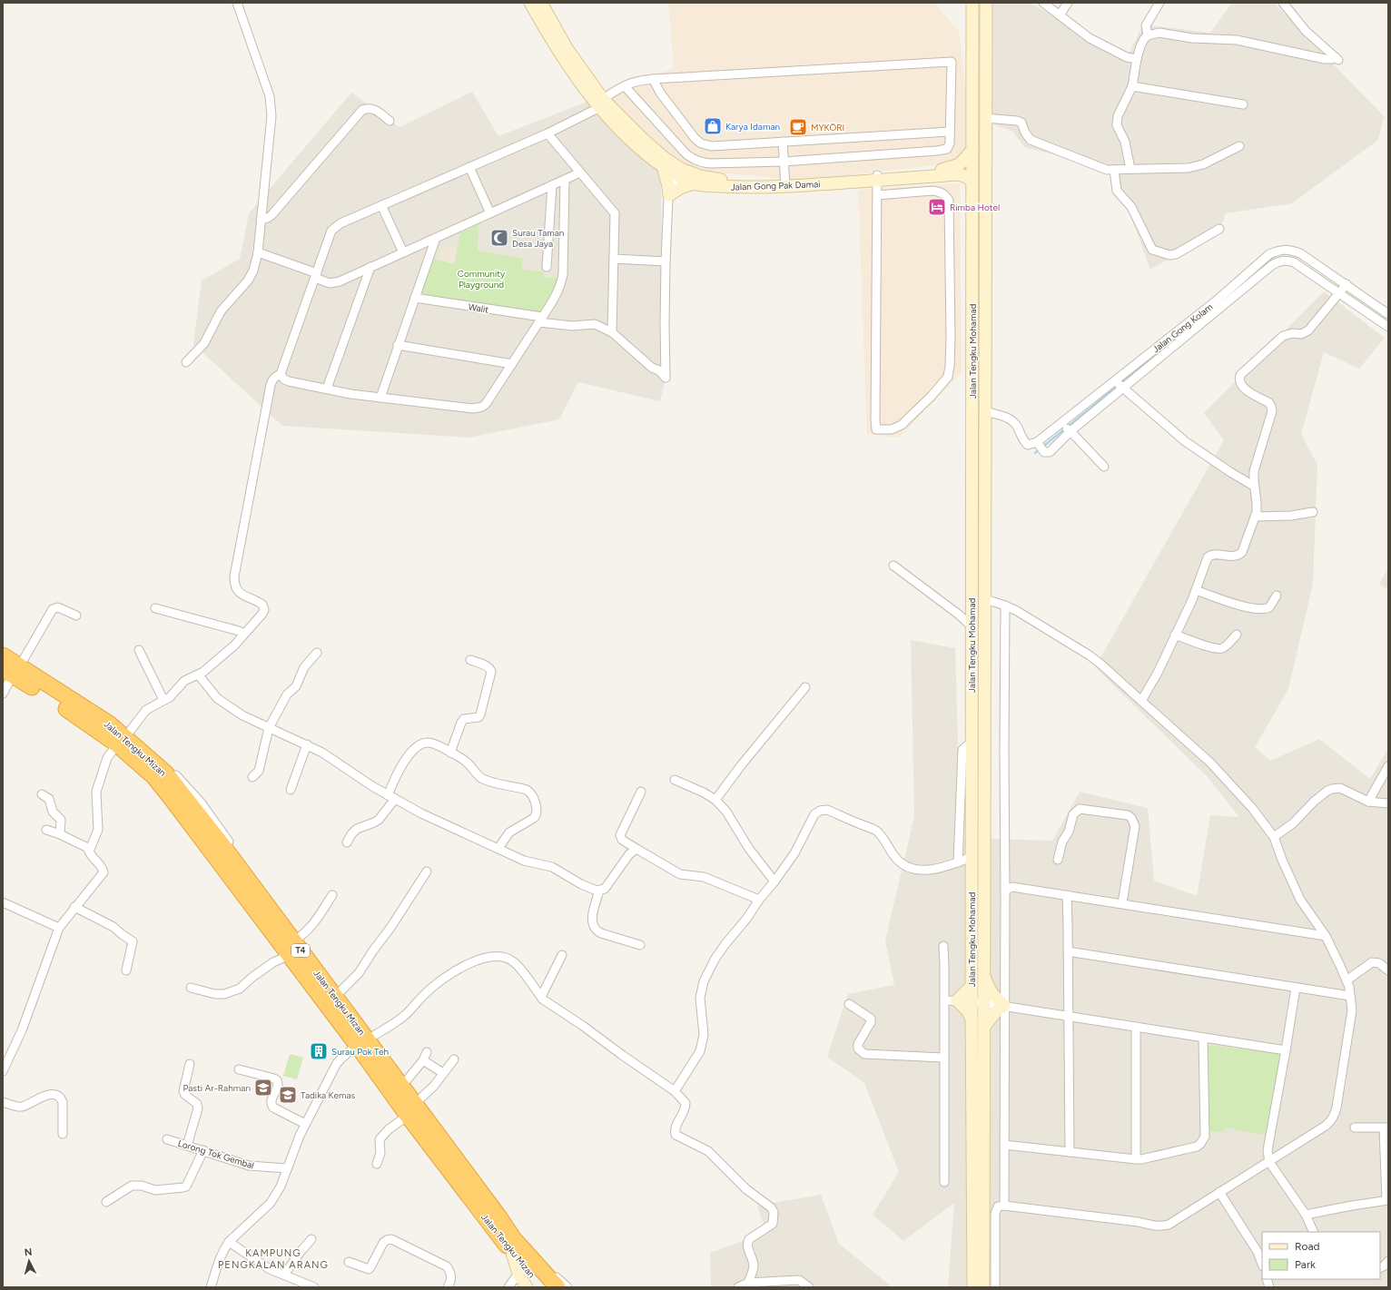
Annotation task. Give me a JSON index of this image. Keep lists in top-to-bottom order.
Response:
{
  "streets": {
    "highway": ["Jalan Tengku Mizan", "T4"],
    "main road": ["Jalan Gong Pak Damai", "Jalan Tengku Mohamad"],
    "street": ["Walit", "Lorong Tok Gembal"]
  },
  "crossings": [
    ["Jalan Gong Pak Damai", "Jalan Tengku Mohamad"]
  ],
  "districts": ["KAMPUNG PENGKALAN ARANG"],
  "parks": ["Community Playground"],
  "places": {
    "shop": ["Karya Idaman"],
    "cafe": ["MYKŌRI"],
    "hotel": ["Rimba Hotel"],
    "mosque": ["Surau Taman Desa Jaya"],
    "building": ["Surau Pok Teh"],
    "school or university": ["Pasti Ar-Rahman", "Tadika Kemas"]
  },
  "legend": ["Road", "Park"],
  "north": "top"
}
